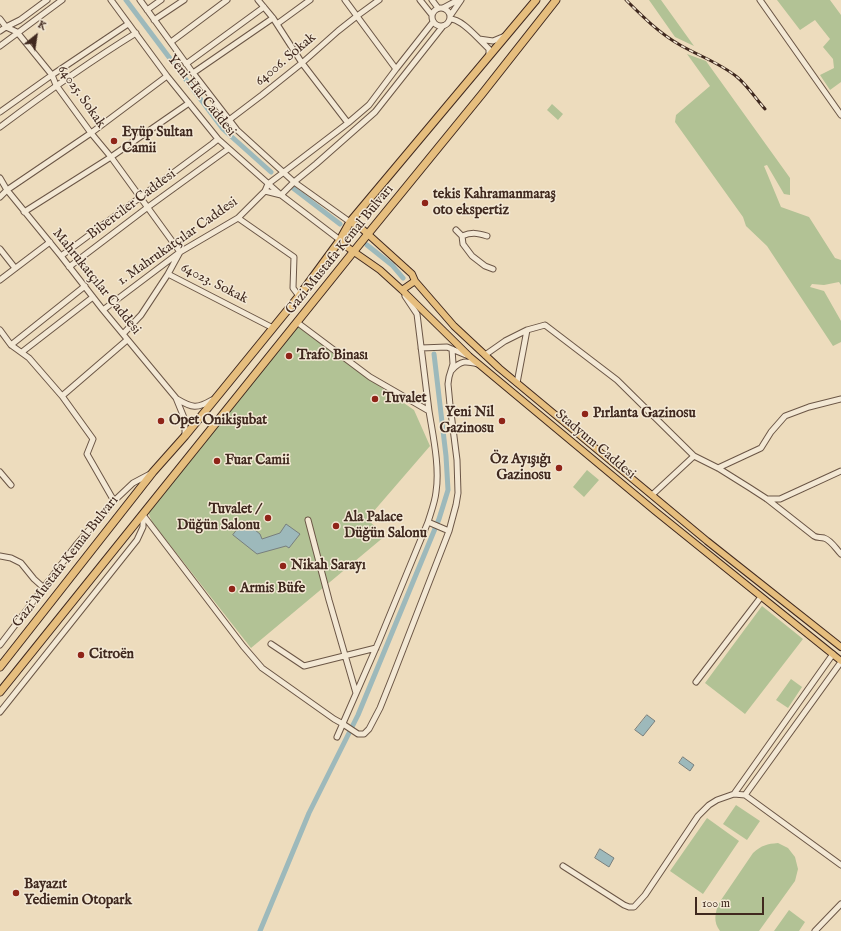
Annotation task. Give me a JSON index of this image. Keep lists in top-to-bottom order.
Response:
{
  "streets": {
    "highway": ["Gazi Mustafa Kemal Bulvarı"],
    "main road": ["Stadyum Caddesi"],
    "street": [
      "64006. Sokak",
      "Yeni Hal Caddesi",
      "64025. Sokak",
      "Biberciler Caddesi",
      "1. Mahrukatçılar Caddesi",
      "Mahrukatçılar Caddesi",
      "64023. Sokak"
    ]
  },
  "crossings": [
    ["64006. Sokak", "Yeni Hal Caddesi"],
    ["Yeni Hal Caddesi", "Biberciler Caddesi"],
    ["Yeni Hal Caddesi", "1. Mahrukatçılar Caddesi"],
    ["Yeni Hal Caddesi", "Gazi Mustafa Kemal Bulvarı"],
    ["Yeni Hal Caddesi", "Stadyum Caddesi"],
    ["64025. Sokak", "Biberciler Caddesi"],
    ["64025. Sokak", "1. Mahrukatçılar Caddesi"],
    ["64025. Sokak", "64023. Sokak"],
    ["Biberciler Caddesi", "Mahrukatçılar Caddesi"],
    ["1. Mahrukatçılar Caddesi", "Mahrukatçılar Caddesi"],
    ["1. Mahrukatçılar Caddesi", "64023. Sokak"],
    ["Gazi Mustafa Kemal Bulvarı", "Mahrukatçılar Caddesi"],
    ["Gazi Mustafa Kemal Bulvarı", "64023. Sokak"],
    ["Gazi Mustafa Kemal Bulvarı", "Stadyum Caddesi"]
  ],
  "places": [
    "Eyüp Sultan Camii",
    "tekis Kahramanmaraş oto ekspertiz",
    "Trafo Binası",
    "Tuvalet",
    "Pırlanta Gazinosu",
    "Opet Onikişubat",
    "Yeni Nil Gazinosu",
    "Fuar Camii",
    "Öz Ayışığı Gazinosu",
    "Tuvalet / Düğün Salonu",
    "Ala Palace Düğün Salonu",
    "Nikah Sarayı",
    "Armis Büfe",
    "Citroën",
    "Bayazıt Yediemin Otopark"
  ],
  "scale_bar": "100 m",
  "north": "top right"
}
